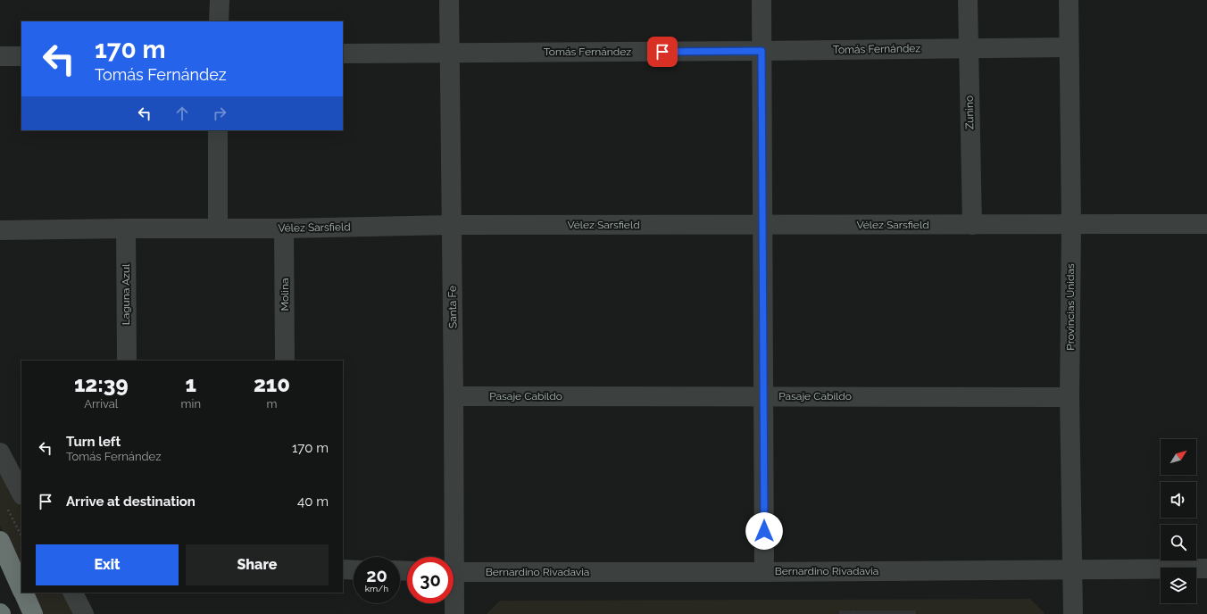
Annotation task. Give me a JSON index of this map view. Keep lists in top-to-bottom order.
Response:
{
  "streets": {
    "street": [
      "Tomás Fernández",
      "Zunino",
      "Vélez Sarsfield",
      "Laguna Azul",
      "Molina",
      "Santa Fe",
      "Provincias Unidas",
      "Pasaje Cabildo",
      "Bernardino Rivadavia"
    ]
  },
  "crossings": [
    ["Tomás Fernández", "Zunino"],
    ["Tomás Fernández", "Santa Fe"],
    ["Tomás Fernández", "Provincias Unidas"],
    ["Zunino", "Vélez Sarsfield"],
    ["Vélez Sarsfield", "Laguna Azul"],
    ["Vélez Sarsfield", "Molina"],
    ["Vélez Sarsfield", "Santa Fe"],
    ["Vélez Sarsfield", "Provincias Unidas"],
    ["Santa Fe", "Pasaje Cabildo"],
    ["Provincias Unidas", "Pasaje Cabildo"],
    ["Provincias Unidas", "Bernardino Rivadavia"]
  ],
  "north": "top right",
  "page": {
    "turn": ["170 m", "Tomás Fernández"],
    "eta": [
      "12:39",
      "Arrival",
      "1",
      "min",
      "210",
      "m"
    ],
    "list": [
      {
        "name": "Turn left",
        "note": "Tomás Fernández",
        "value": "170 m"
      },
      {
        "name": "Arrive at destination",
        "value": "40 m"
      }
    ],
    "buttons": ["Exit", "Share"],
    "speed": "20 km/h",
    "limit": "30"
  }
}
